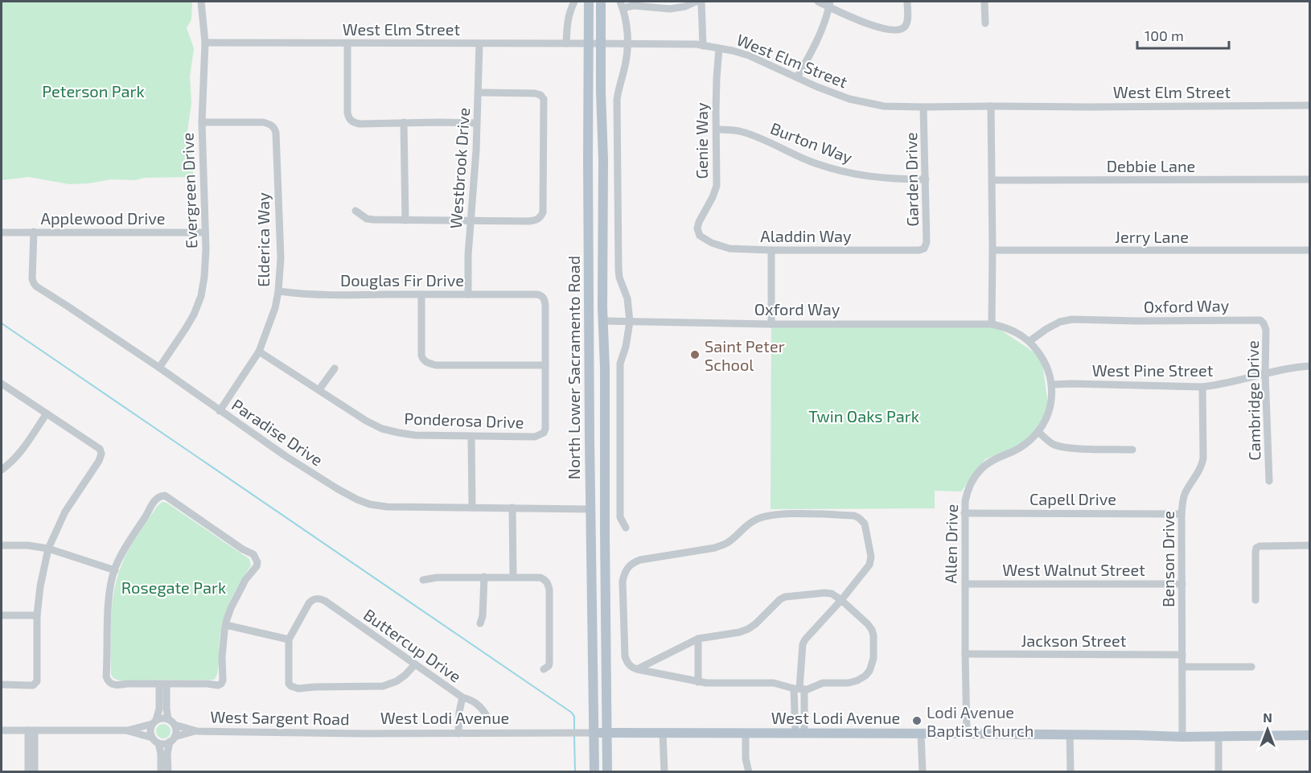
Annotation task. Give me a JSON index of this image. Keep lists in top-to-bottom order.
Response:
{
  "streets": {
    "main road": ["North Lower Sacramento Road", "West Lodi Avenue"],
    "street": [
      "West Elm Street",
      "Genie Way",
      "Burton Way",
      "Debbie Lane",
      "Westbrook Drive",
      "Garden Drive",
      "Evergreen Drive",
      "Applewood Drive",
      "Aladdin Way",
      "Jerry Lane",
      "Elderica Way",
      "Douglas Fir Drive",
      "Oxford Way",
      "West Pine Street",
      "Cambridge Drive",
      "Ponderosa Drive",
      "Paradise Drive",
      "Capell Drive",
      "Allen Drive",
      "Benson Drive",
      "West Walnut Street",
      "Jackson Street",
      "Buttercup Drive",
      "West Sargent Road"
    ]
  },
  "crossings": [
    ["West Elm Street", "Genie Way"],
    ["West Elm Street", "Westbrook Drive"],
    ["West Elm Street", "Garden Drive"],
    ["West Elm Street", "Evergreen Drive"],
    ["West Elm Street", "North Lower Sacramento Road"],
    ["Genie Way", "Burton Way"],
    ["Genie Way", "Aladdin Way"],
    ["Burton Way", "Garden Drive"],
    ["Westbrook Drive", "Douglas Fir Drive"],
    ["Garden Drive", "Aladdin Way"],
    ["Evergreen Drive", "Applewood Drive"],
    ["Evergreen Drive", "Elderica Way"],
    ["Evergreen Drive", "Paradise Drive"],
    ["Applewood Drive", "Paradise Drive"],
    ["Elderica Way", "Douglas Fir Drive"],
    ["Elderica Way", "Ponderosa Drive"],
    ["Elderica Way", "Paradise Drive"],
    ["Douglas Fir Drive", "Ponderosa Drive"],
    ["Oxford Way", "North Lower Sacramento Road"],
    ["Oxford Way", "Cambridge Drive"],
    ["Oxford Way", "Allen Drive"],
    ["North Lower Sacramento Road", "Paradise Drive"],
    ["North Lower Sacramento Road", "West Lodi Avenue"],
    ["West Pine Street", "Cambridge Drive"],
    ["West Pine Street", "Allen Drive"],
    ["West Pine Street", "Benson Drive"],
    ["Capell Drive", "Allen Drive"],
    ["Capell Drive", "Benson Drive"],
    ["Allen Drive", "West Walnut Street"],
    ["Allen Drive", "Jackson Street"],
    ["Allen Drive", "West Lodi Avenue"],
    ["Benson Drive", "West Walnut Street"],
    ["Benson Drive", "Jackson Street"],
    ["Benson Drive", "West Lodi Avenue"],
    ["West Sargent Road", "West Lodi Avenue"]
  ],
  "parks": ["Peterson Park", "Twin Oaks Park", "Rosegate Park"],
  "places": ["Saint Peter School", "Lodi Avenue Baptist Church"],
  "scale_bar": "100 m",
  "north": "top"
}
